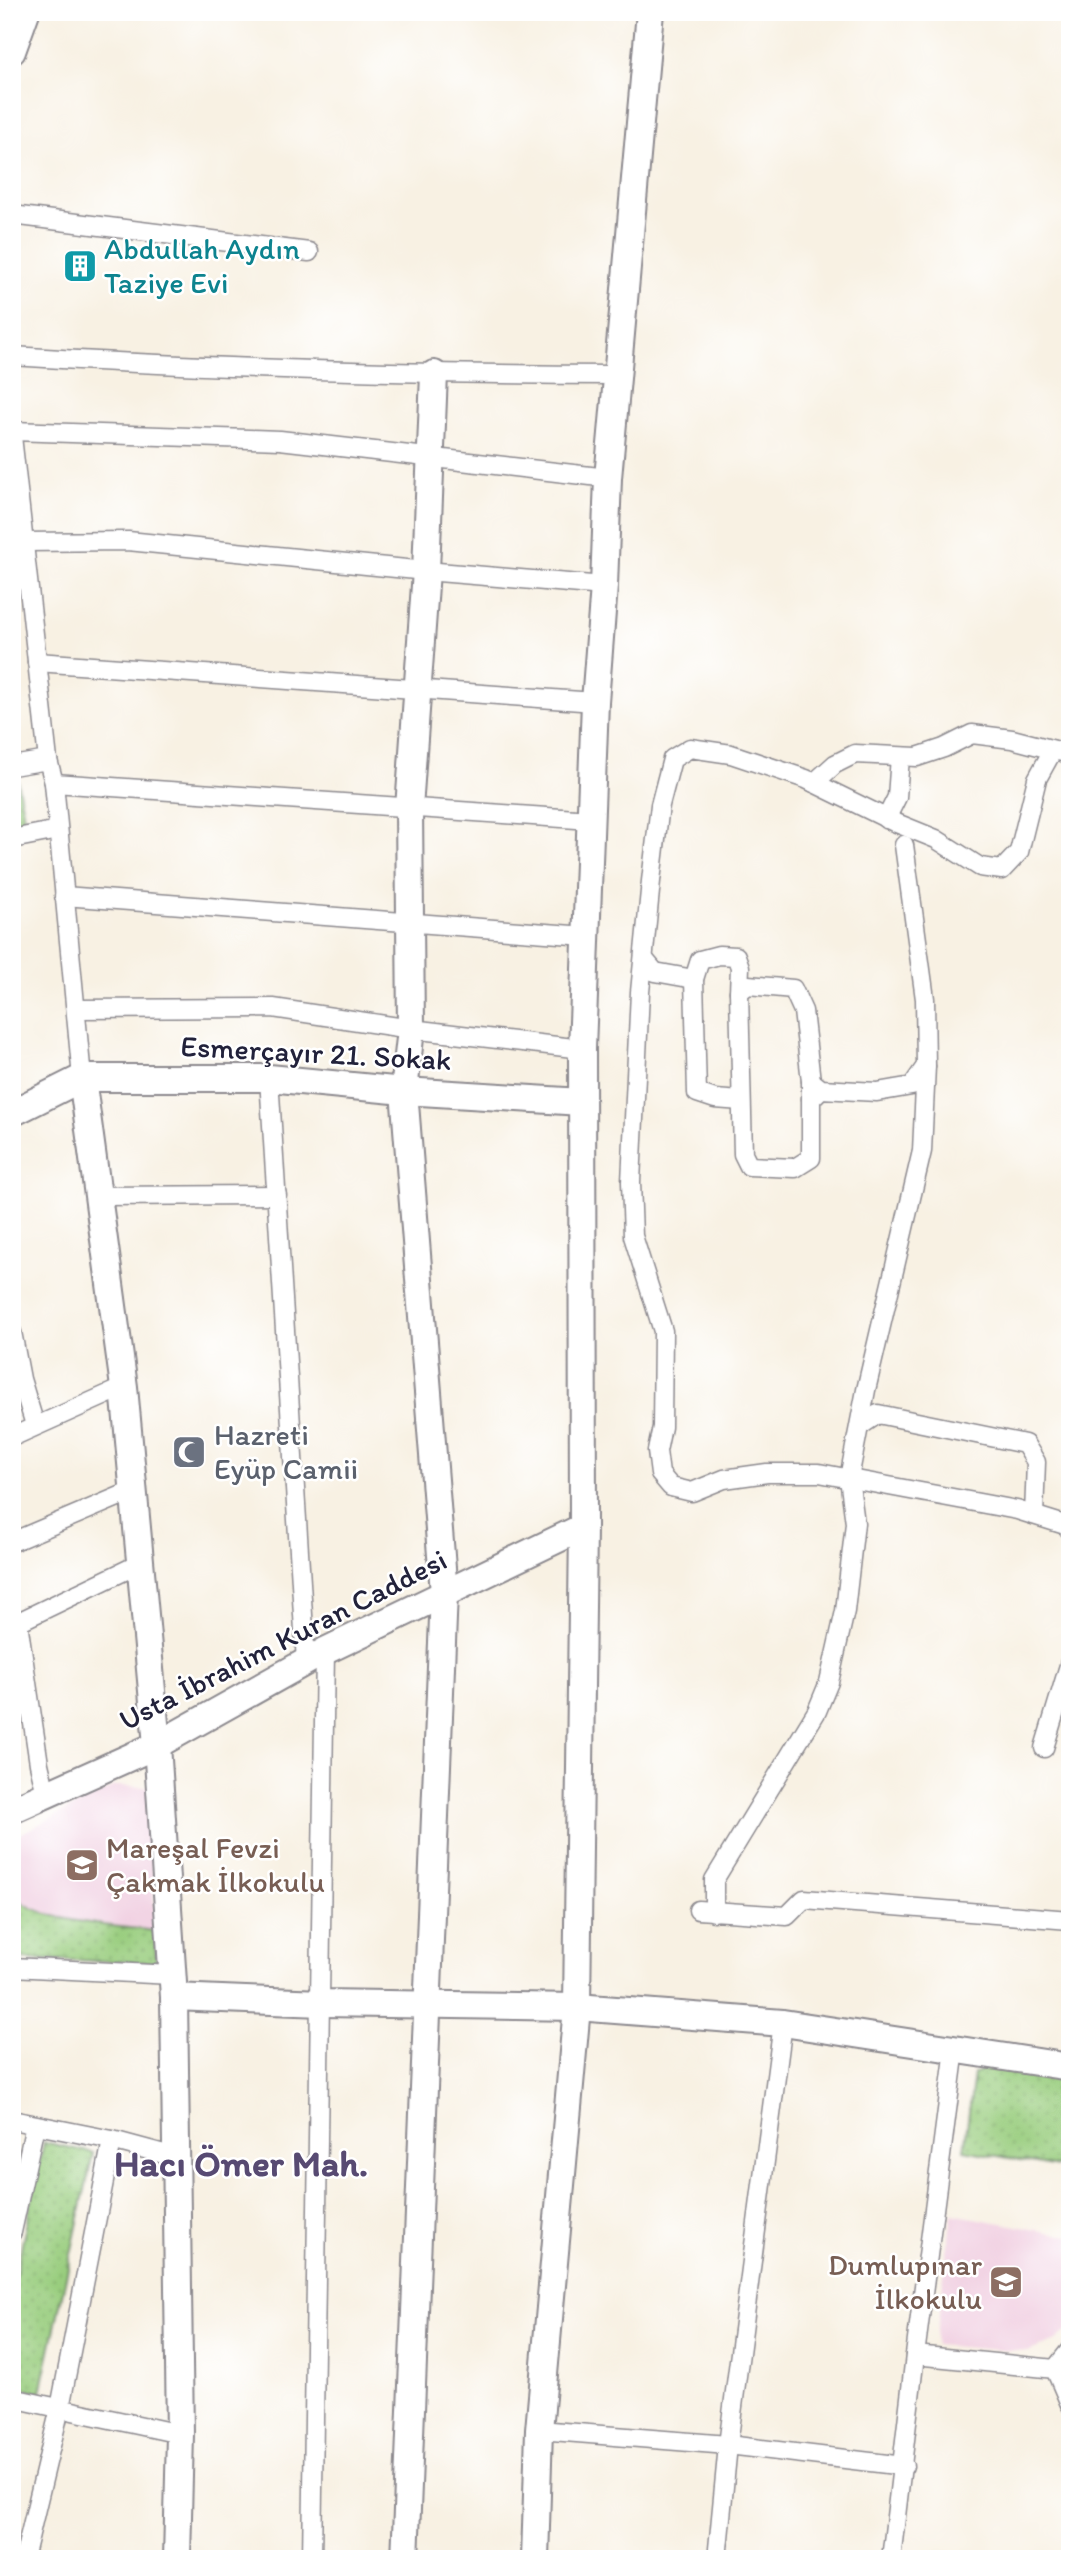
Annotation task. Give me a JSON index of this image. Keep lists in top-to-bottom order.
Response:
{
  "streets": {
    "street": ["Esmerçayır 21. Sokak", "Usta İbrahim Kuran Caddesi"]
  },
  "districts": ["Hacı Ömer Mah."],
  "places": {
    "building": ["Abdullah Aydın Taziye Evi"],
    "mosque": ["Hazreti Eyüp Camii"],
    "school or university": ["Mareşal Fevzi Çakmak İlkokulu", "Dumlupınar İlkokulu"]
  }
}
